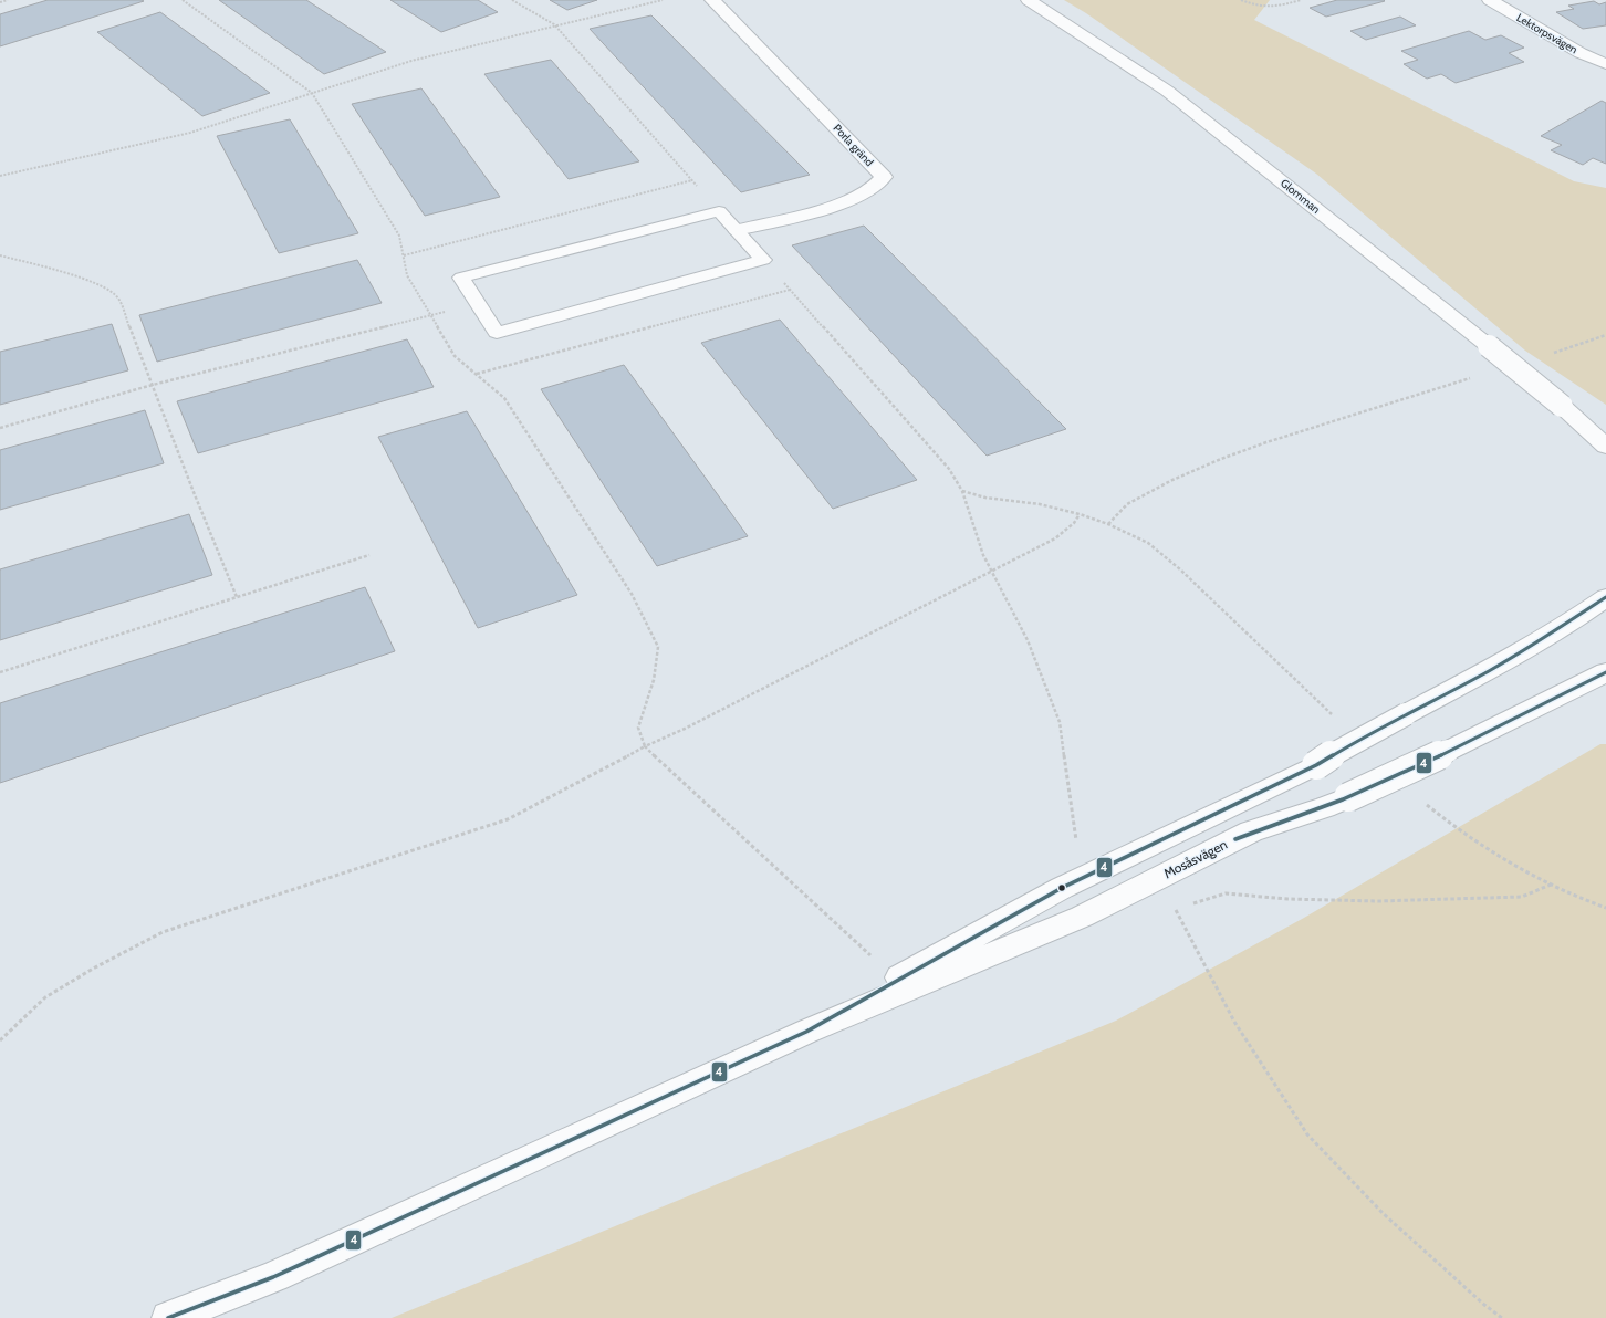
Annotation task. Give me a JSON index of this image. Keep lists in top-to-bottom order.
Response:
{
  "streets": {
    "street": [
      "Lektorpsvägen",
      "Porla gränd",
      "Glomman",
      "Mosåsvägen"
    ]
  },
  "lines": ["transit line 4"]
}
